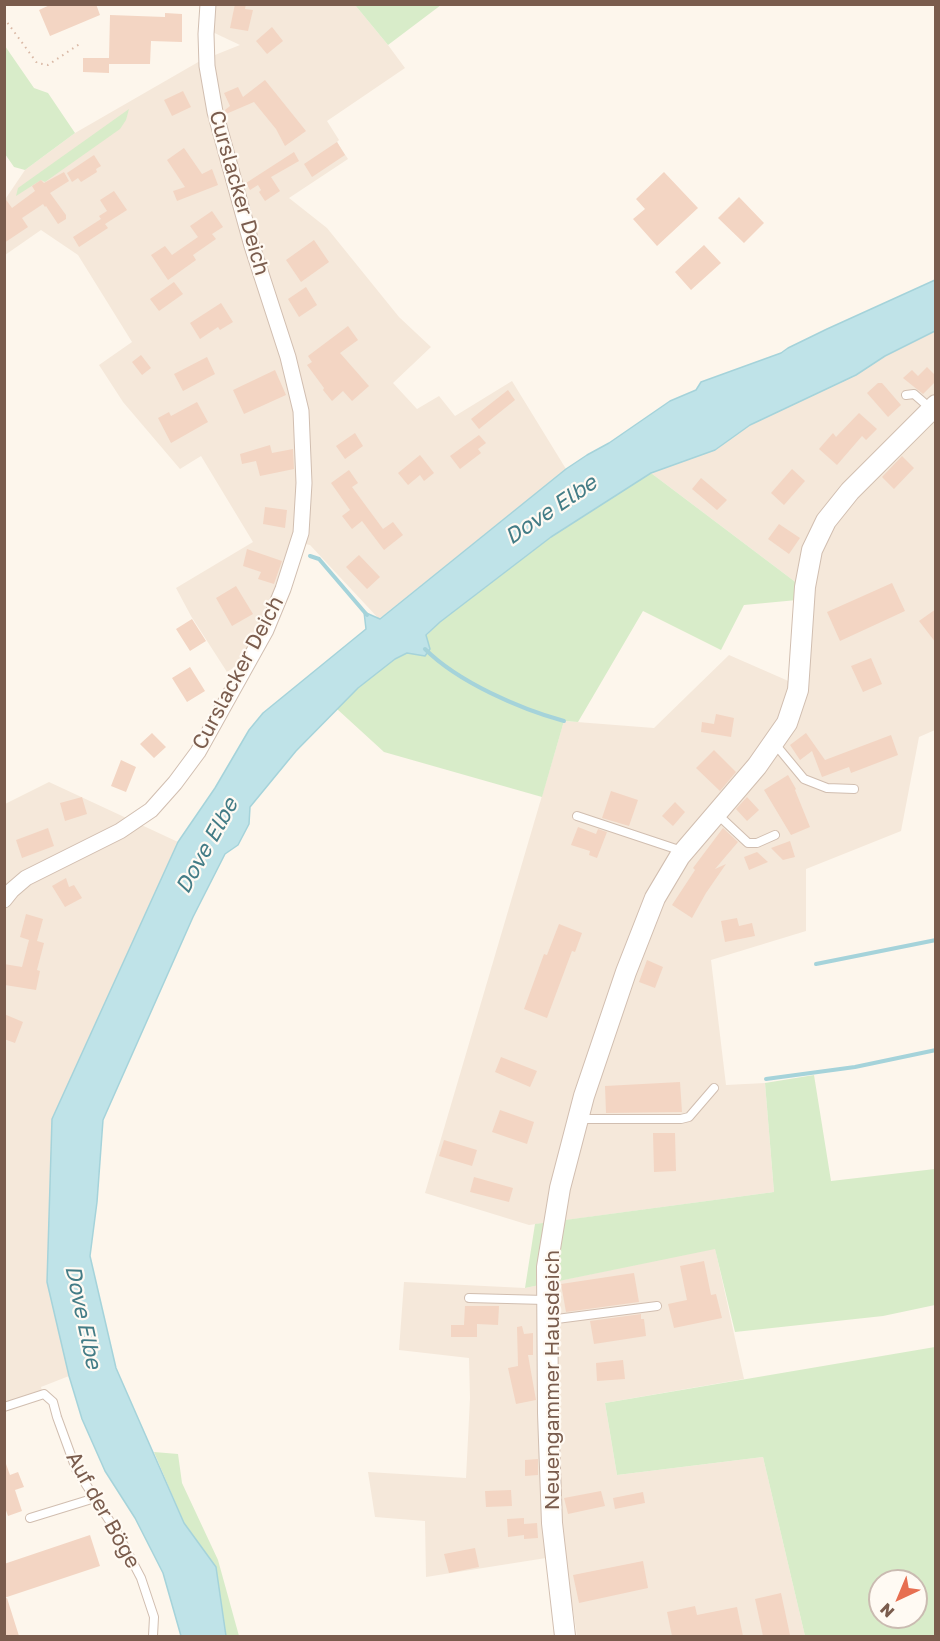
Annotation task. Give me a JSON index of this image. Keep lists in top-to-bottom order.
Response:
{
  "streets": {
    "street": ["Curslacker Deich", "Neuengammer Hausdeich"],
    "lane": ["Auf der Böge"]
  },
  "water": ["Dove Elbe"],
  "north": "bottom left"
}
